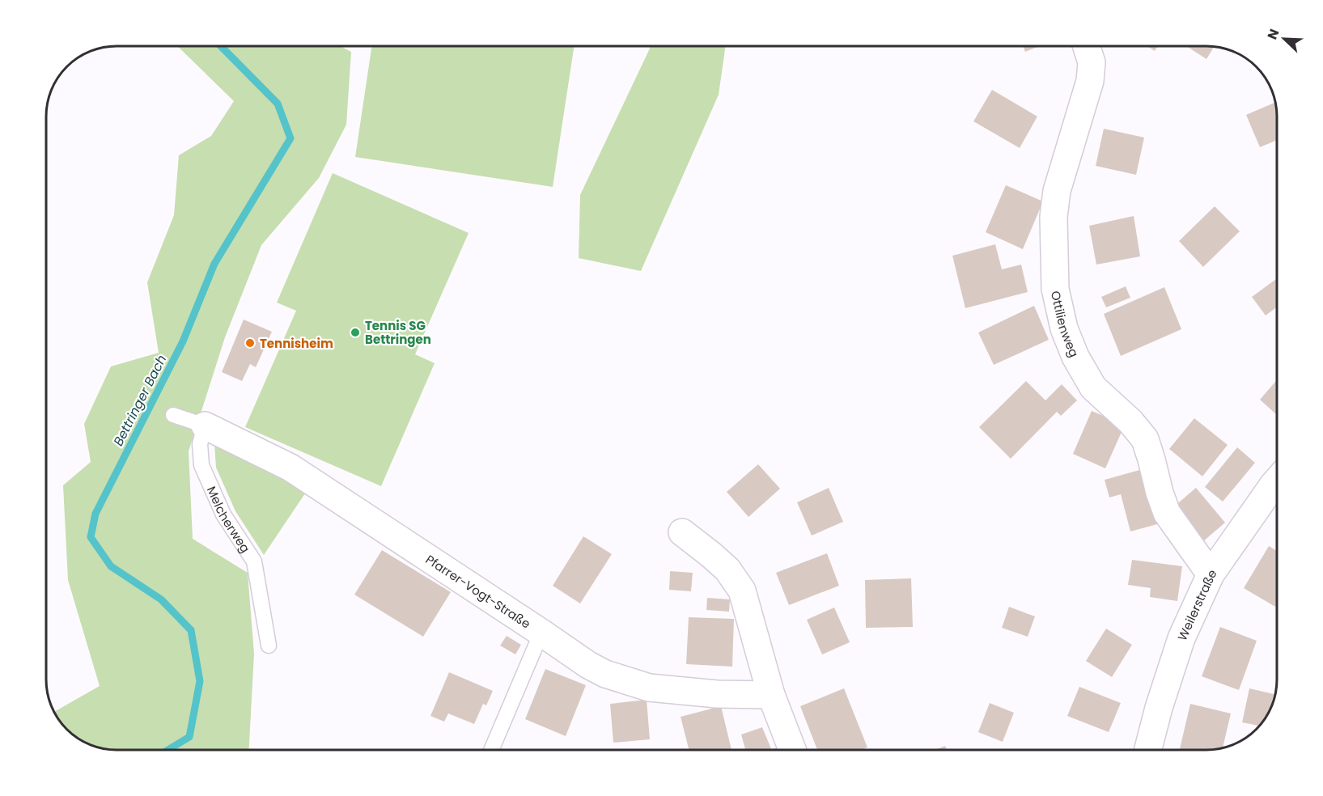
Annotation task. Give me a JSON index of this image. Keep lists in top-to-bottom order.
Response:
{
  "streets": {
    "street": ["Ottilienweg", "Pfarrer-Vogt-Straße", "Weilerstraße"],
    "lane": ["Melcherweg"]
  },
  "crossings": [
    ["Ottilienweg", "Weilerstraße"],
    ["Melcherweg", "Pfarrer-Vogt-Straße"]
  ],
  "water": ["Bettringer Bach"],
  "places": ["Tennis SG Bettringen", "Tennisheim"],
  "north": "top left"
}
